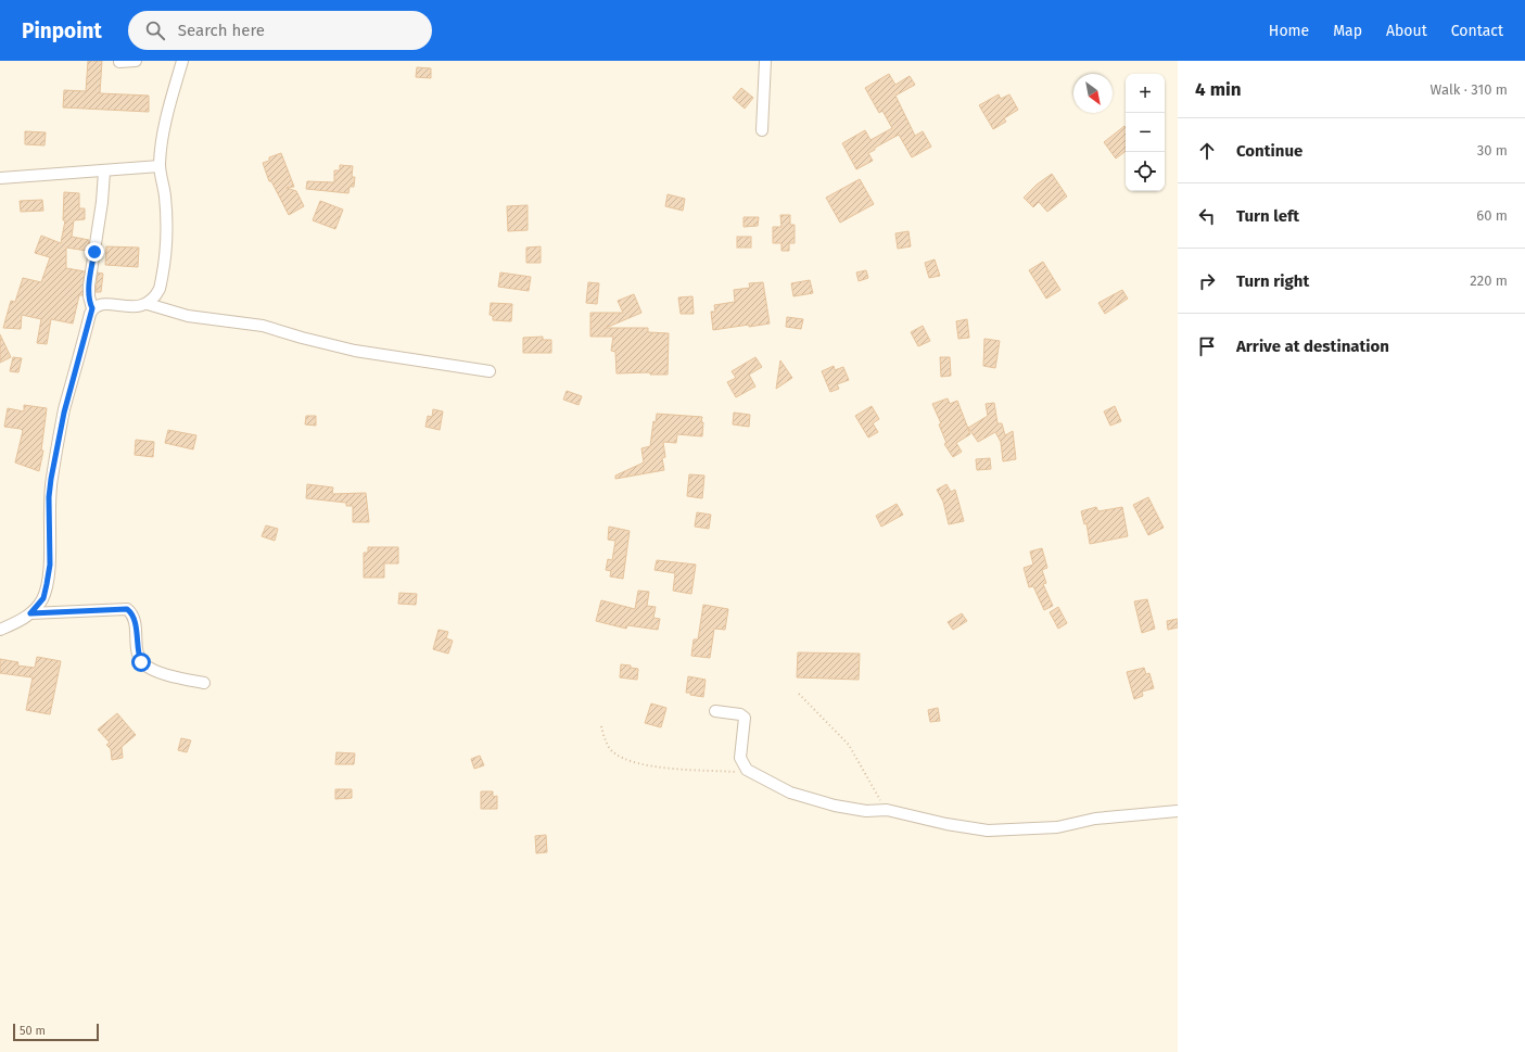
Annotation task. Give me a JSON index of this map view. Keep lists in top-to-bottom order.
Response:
{
  "scale_bar": "50 m",
  "north": "bottom right",
  "page": {
    "header": "Pinpoint",
    "search": "Search here",
    "nav": [
      "Home",
      "Map",
      "About",
      "Contact"
    ],
    "heading": ["4 min", "Walk · 310 m"],
    "map_buttons": ["+", "−"],
    "list": [
      ["Continue", "30 m"],
      ["Turn left", "60 m"],
      ["Turn right", "220 m"],
      "Arrive at destination"
    ],
    "scale": "50 m"
  }
}
